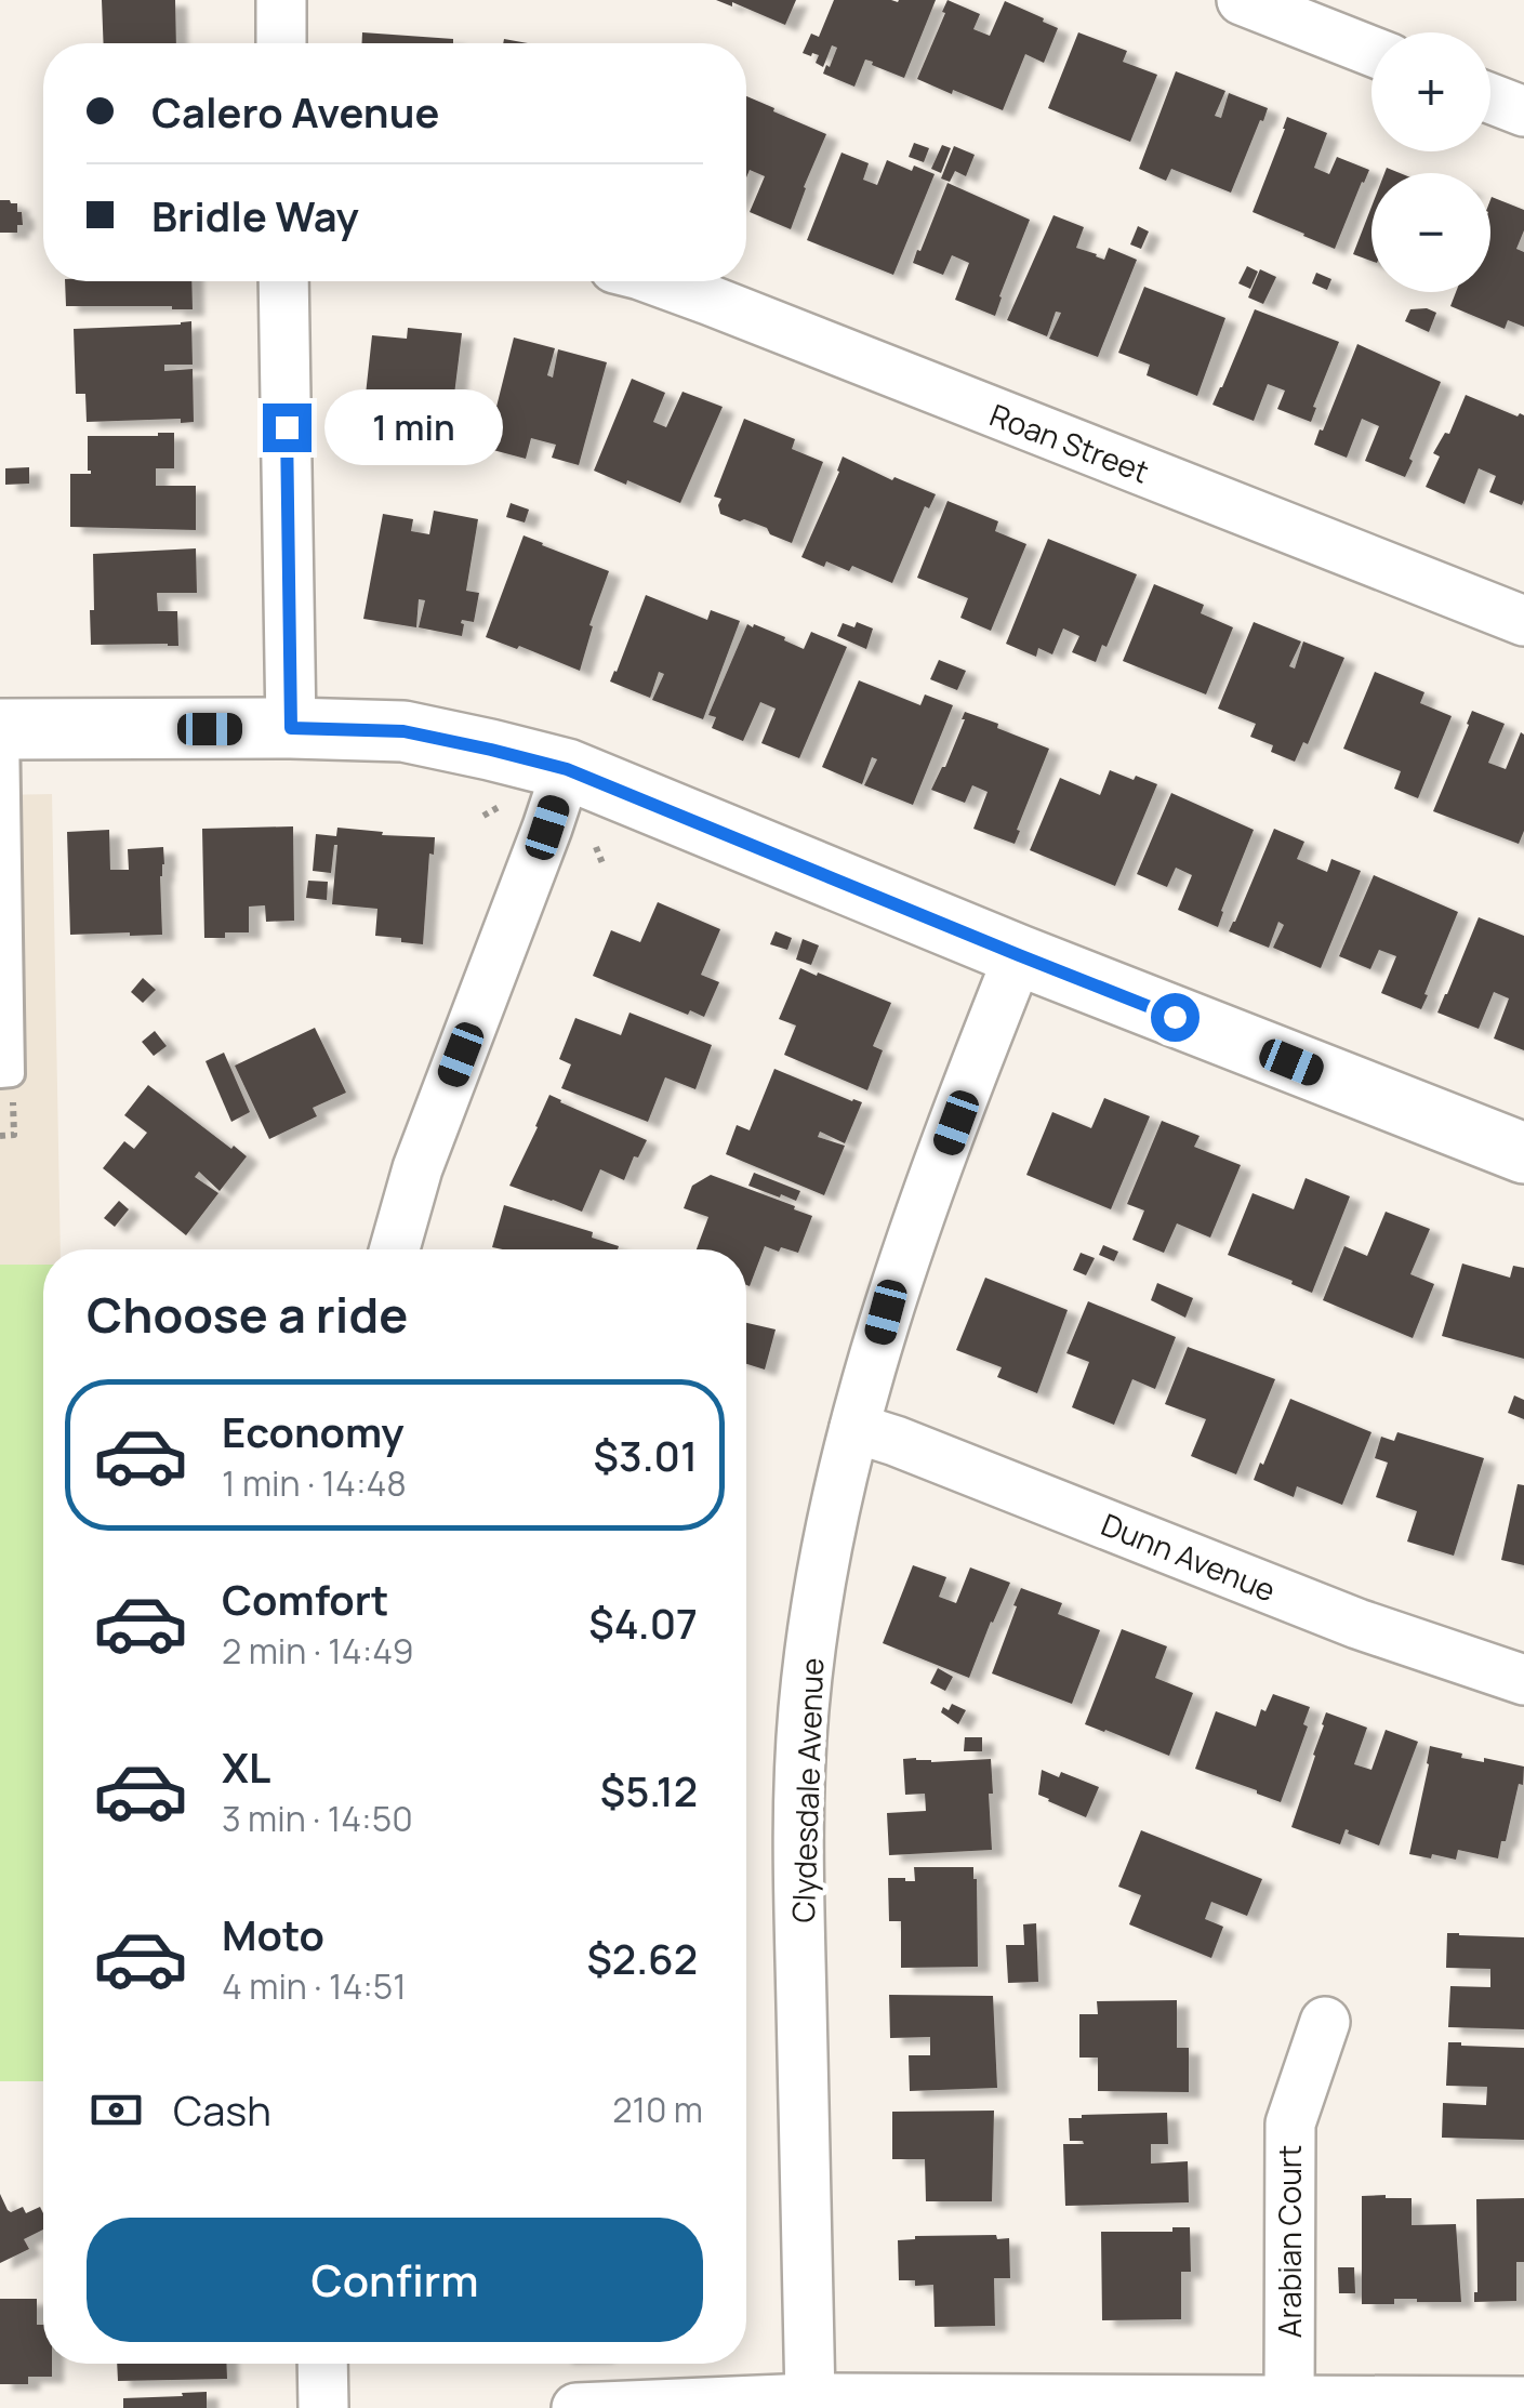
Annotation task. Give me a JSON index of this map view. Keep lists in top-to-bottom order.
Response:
{
  "streets": {
    "street": [
      "Roan Street",
      "Dunn Avenue",
      "Clydesdale Avenue",
      "Arabian Court"
    ]
  },
  "crossings": [
    ["Dunn Avenue", "Clydesdale Avenue"]
  ],
  "page": {
    "map_buttons": ["+", "−"],
    "banner": ["Calero Avenue", "Bridle Way"],
    "bubble": "1 min",
    "heading": "Choose a ride",
    "list": [
      {
        "name": "Economy",
        "note": "1 min · 14:48",
        "value": "$3.01"
      },
      {
        "name": "Comfort",
        "note": "2 min · 14:49",
        "value": "$4.07"
      },
      {
        "name": "XL",
        "note": "3 min · 14:50",
        "value": "$5.12"
      },
      {
        "name": "Moto",
        "note": "4 min · 14:51",
        "value": "$2.62"
      }
    ],
    "pay": ["Cash", "210 m"],
    "buttons": "Confirm"
  }
}
